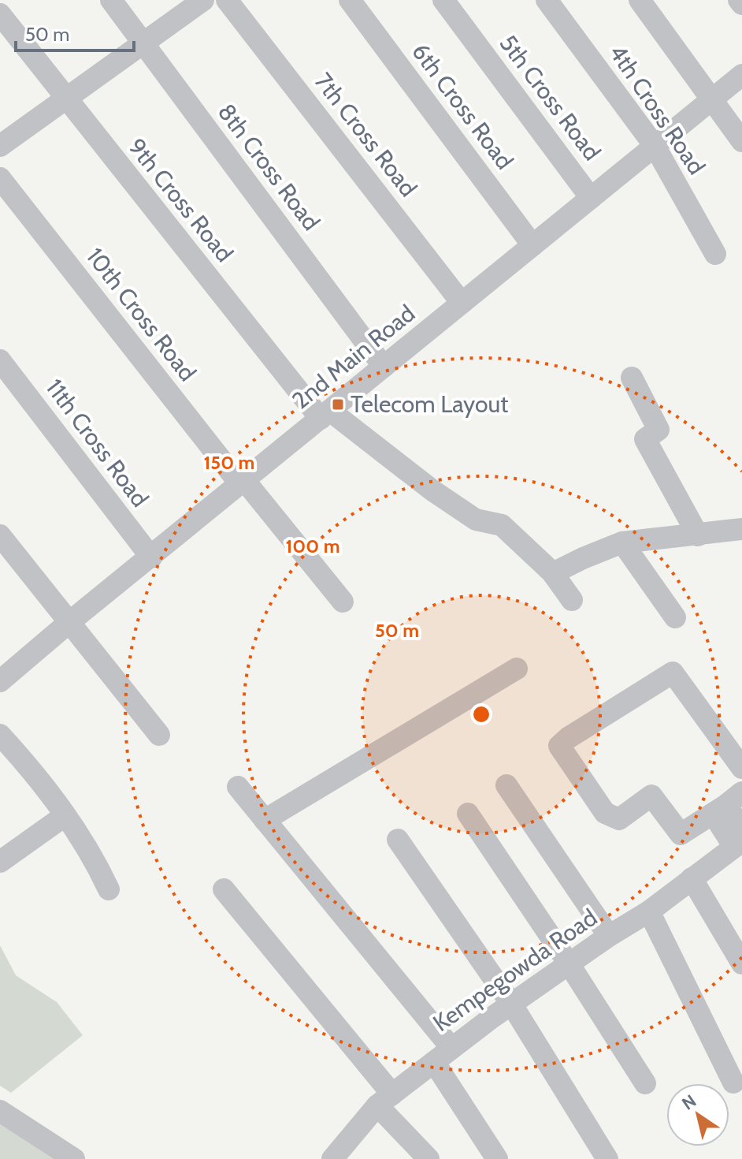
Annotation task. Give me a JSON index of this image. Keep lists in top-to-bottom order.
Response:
{
  "streets": {
    "street": [
      "5th Cross Road",
      "6th Cross Road",
      "4th Cross Road",
      "7th Cross Road",
      "8th Cross Road",
      "9th Cross Road",
      "10th Cross Road",
      "2nd Main Road",
      "11th Cross Road",
      "Kempegowda Road"
    ]
  },
  "crossings": [
    ["5th Cross Road", "2nd Main Road"],
    ["6th Cross Road", "2nd Main Road"],
    ["4th Cross Road", "2nd Main Road"],
    ["7th Cross Road", "2nd Main Road"],
    ["8th Cross Road", "2nd Main Road"],
    ["9th Cross Road", "2nd Main Road"],
    ["10th Cross Road", "2nd Main Road"],
    ["2nd Main Road", "11th Cross Road"]
  ],
  "places": {
    "transit": ["Telecom Layout"]
  },
  "scale_bar": "50 m",
  "north": "top left",
  "rings": ["150 m", "100 m", "50 m"]
}
